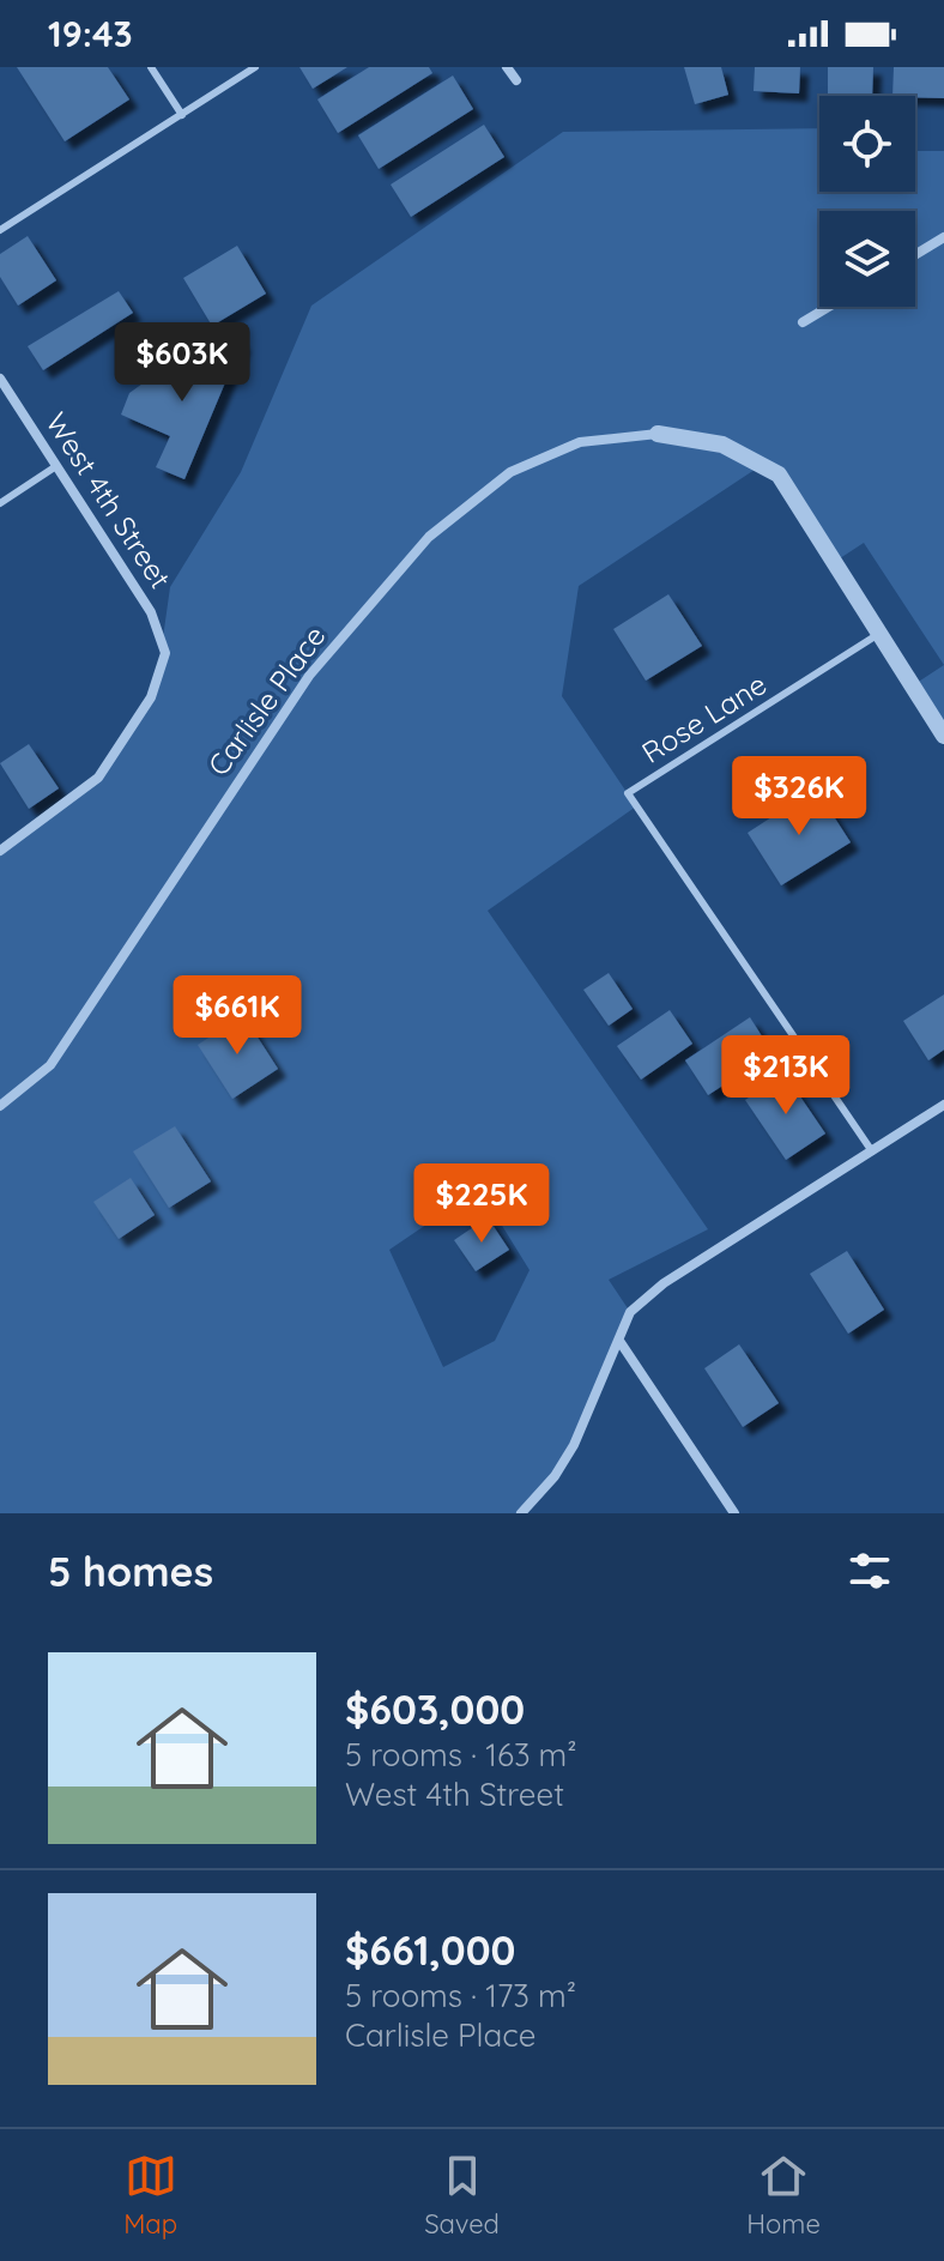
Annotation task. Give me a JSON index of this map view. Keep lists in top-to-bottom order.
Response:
{
  "streets": {
    "street": ["West 4th Street", "Carlisle Place"],
    "lane": ["Rose Lane"]
  },
  "page": {
    "status": "19:43",
    "price": [
      "$603K",
      "$326K",
      "$661K",
      "$213K",
      "$225K"
    ],
    "heading": "5 homes",
    "list": [
      {
        "name": "$603,000",
        "note": "5 rooms · 163 m² · West 4th Street"
      },
      {
        "name": "$661,000",
        "note": "5 rooms · 173 m² · Carlisle Place"
      }
    ],
    "tabs": ["Map", "Saved", "Home"]
  }
}
